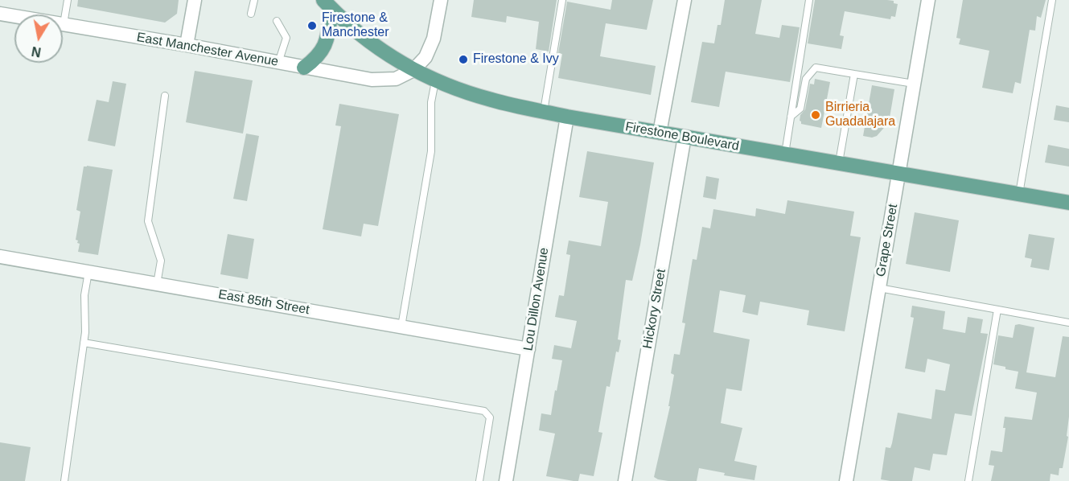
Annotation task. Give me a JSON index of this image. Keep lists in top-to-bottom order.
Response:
{
  "streets": {
    "main road": ["Firestone Boulevard"],
    "street": [
      "East Manchester Avenue",
      "Grape Street",
      "Lou Dillon Avenue",
      "East 85th Street",
      "Hickory Street"
    ]
  },
  "crossings": [
    ["East Manchester Avenue", "Firestone Boulevard"],
    ["Firestone Boulevard", "Grape Street"],
    ["Firestone Boulevard", "Lou Dillon Avenue"],
    ["Firestone Boulevard", "Hickory Street"],
    ["Lou Dillon Avenue", "East 85th Street"]
  ],
  "places": ["Firestone & Manchester", "Firestone & Ivy", "Birrieria Guadalajara"],
  "north": "bottom"
}
